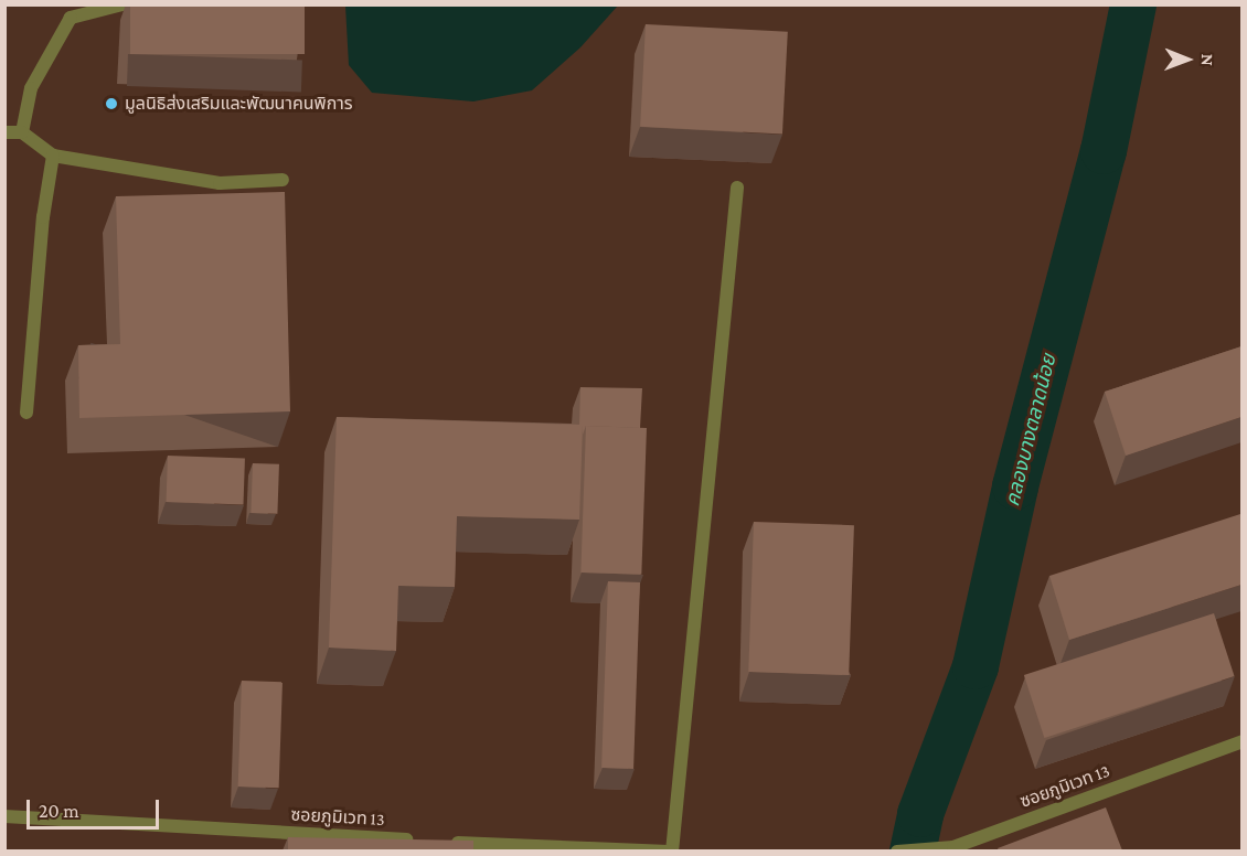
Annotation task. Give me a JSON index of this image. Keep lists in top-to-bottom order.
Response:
{
  "streets": {
    "street": ["ซอยภูมิเวท 13"]
  },
  "water": ["คลองบางตลาดน้อย"],
  "places": ["มูลนิธิส่งเสริมและพัฒนาคนพิการ"],
  "scale_bar": "20 m",
  "north": "right"
}
